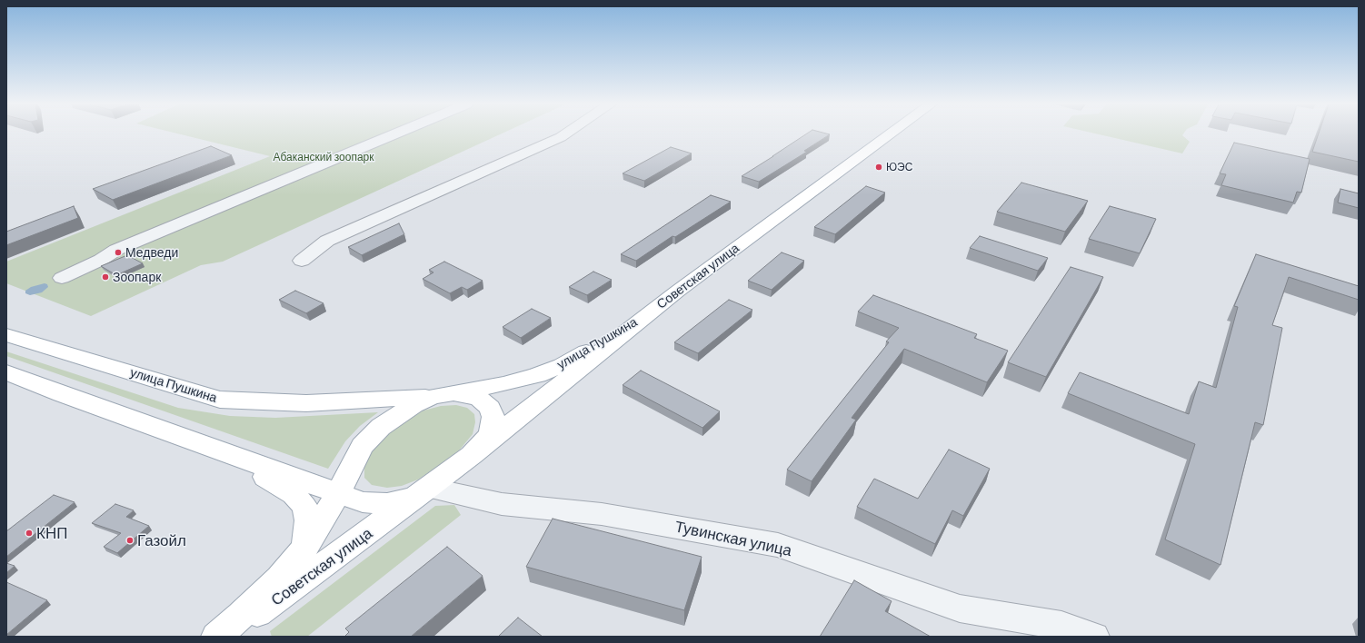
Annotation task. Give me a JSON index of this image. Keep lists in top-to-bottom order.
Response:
{
  "streets": {
    "main road": ["Советская улица", "улица Пушкина"],
    "street": ["Тувинская улица"]
  },
  "crossings": [
    ["Советская улица", "улица Пушкина"],
    ["Советская улица", "Тувинская улица"]
  ],
  "parks": ["Абаканский зоопарк"],
  "places": [
    "ЮЭС",
    "Медведи",
    "Зоопарк",
    "КНП",
    "Газойл"
  ]
}
